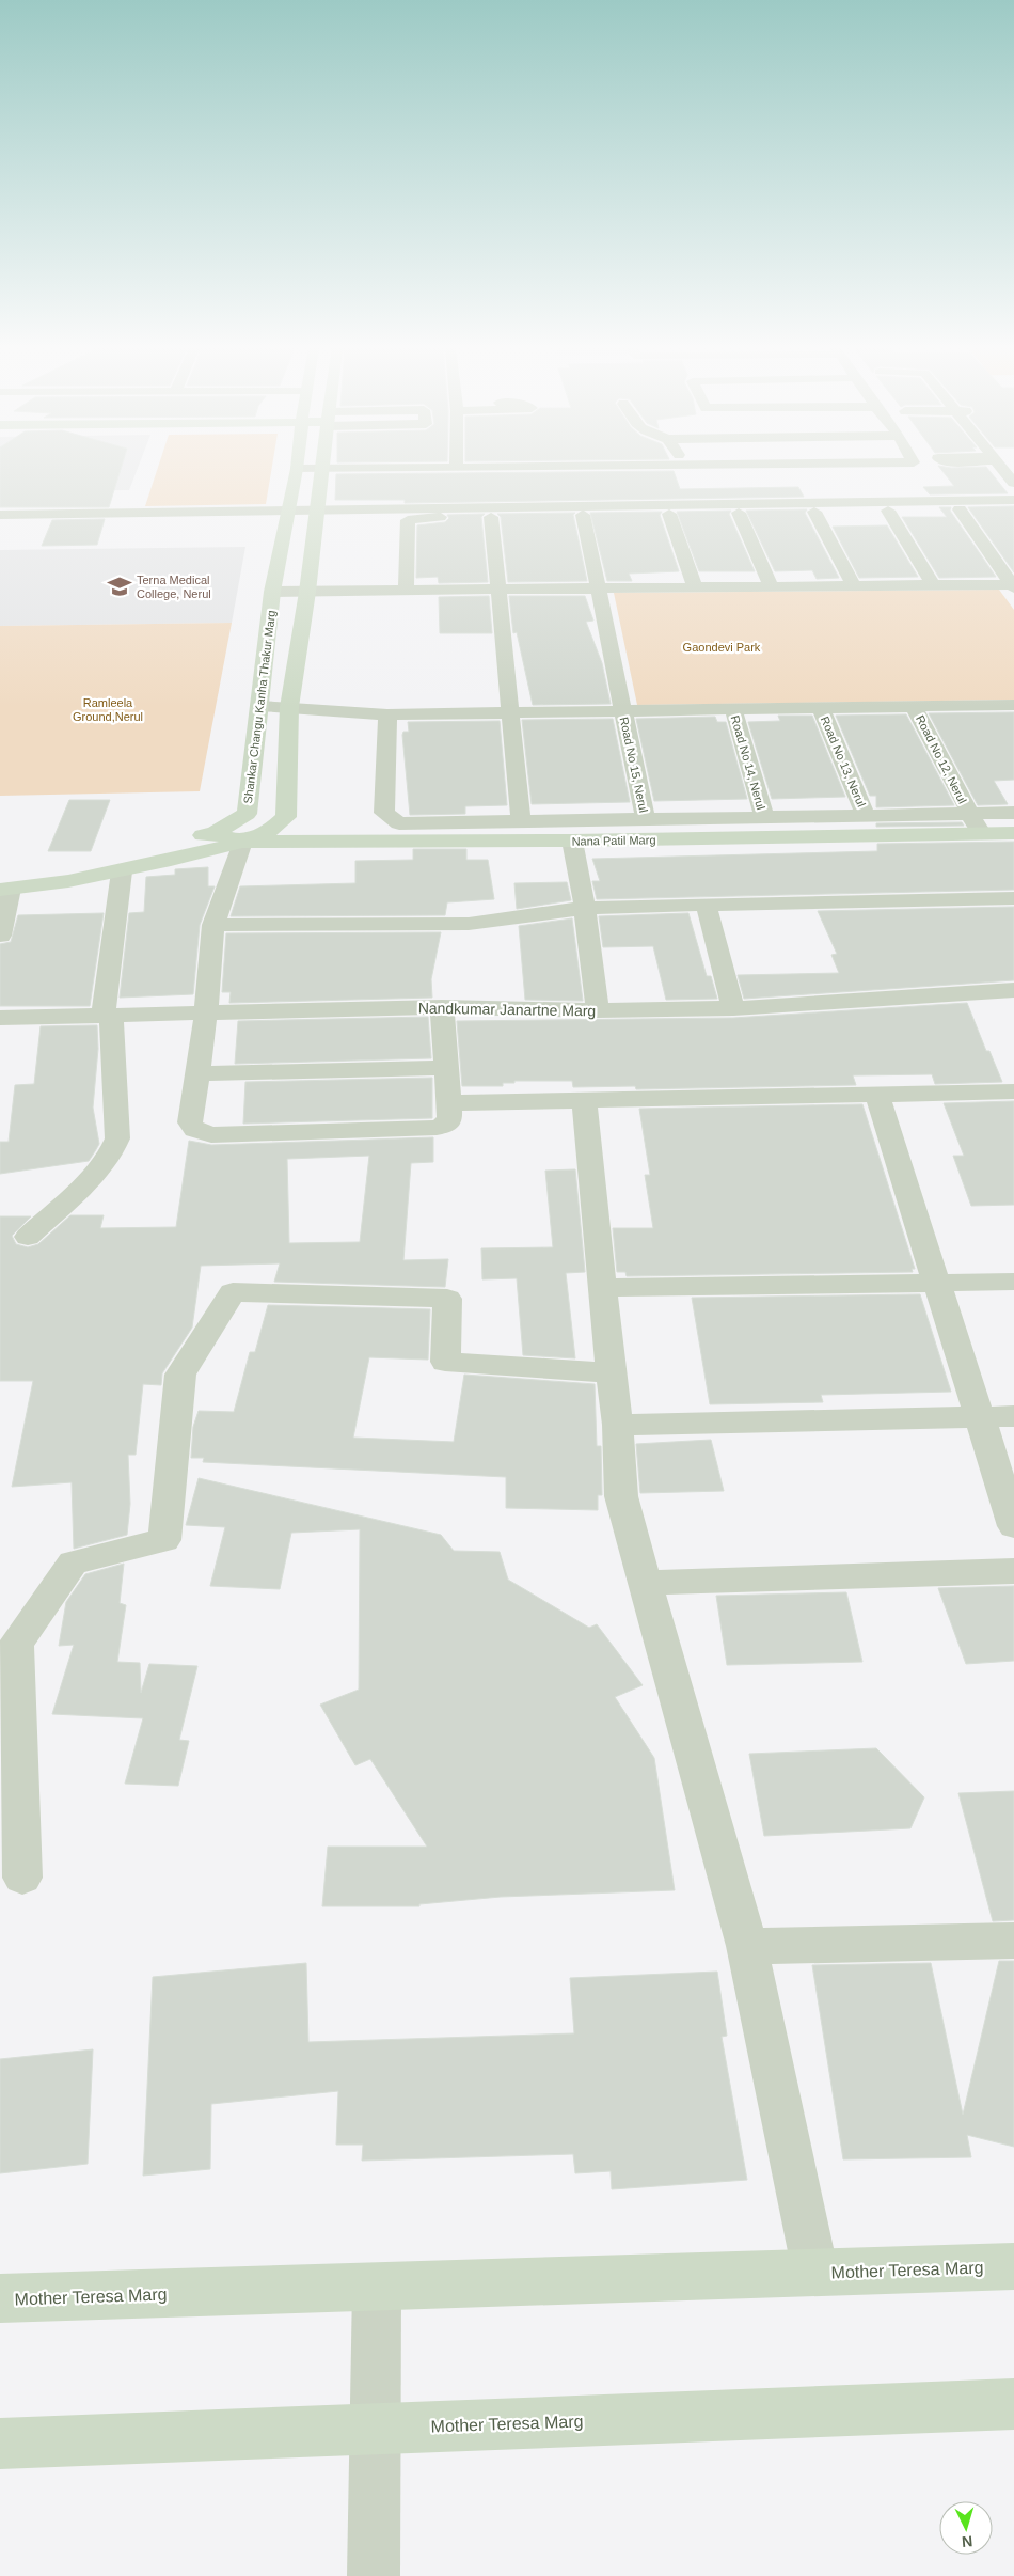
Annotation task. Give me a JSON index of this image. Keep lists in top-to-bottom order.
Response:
{
  "streets": {
    "street": [
      "Shankar Changu Kanha Thakur Marg",
      "Road No 12, Nerul",
      "Road No 13, Nerul",
      "Road No 14, Nerul",
      "Road No 15, Nerul",
      "Nana Patil Marg",
      "Nandkumar Janartne Marg",
      "Mother Teresa Marg"
    ]
  },
  "crossings": [
    ["Shankar Changu Kanha Thakur Marg", "Nana Patil Marg"],
    ["Road No 12, Nerul", "Nana Patil Marg"]
  ],
  "parks": ["Gaondevi Park", "Ramleela Ground,Nerul"],
  "places": {
    "school or university": ["Terna Medical College, Nerul"]
  },
  "north": "bottom"
}
